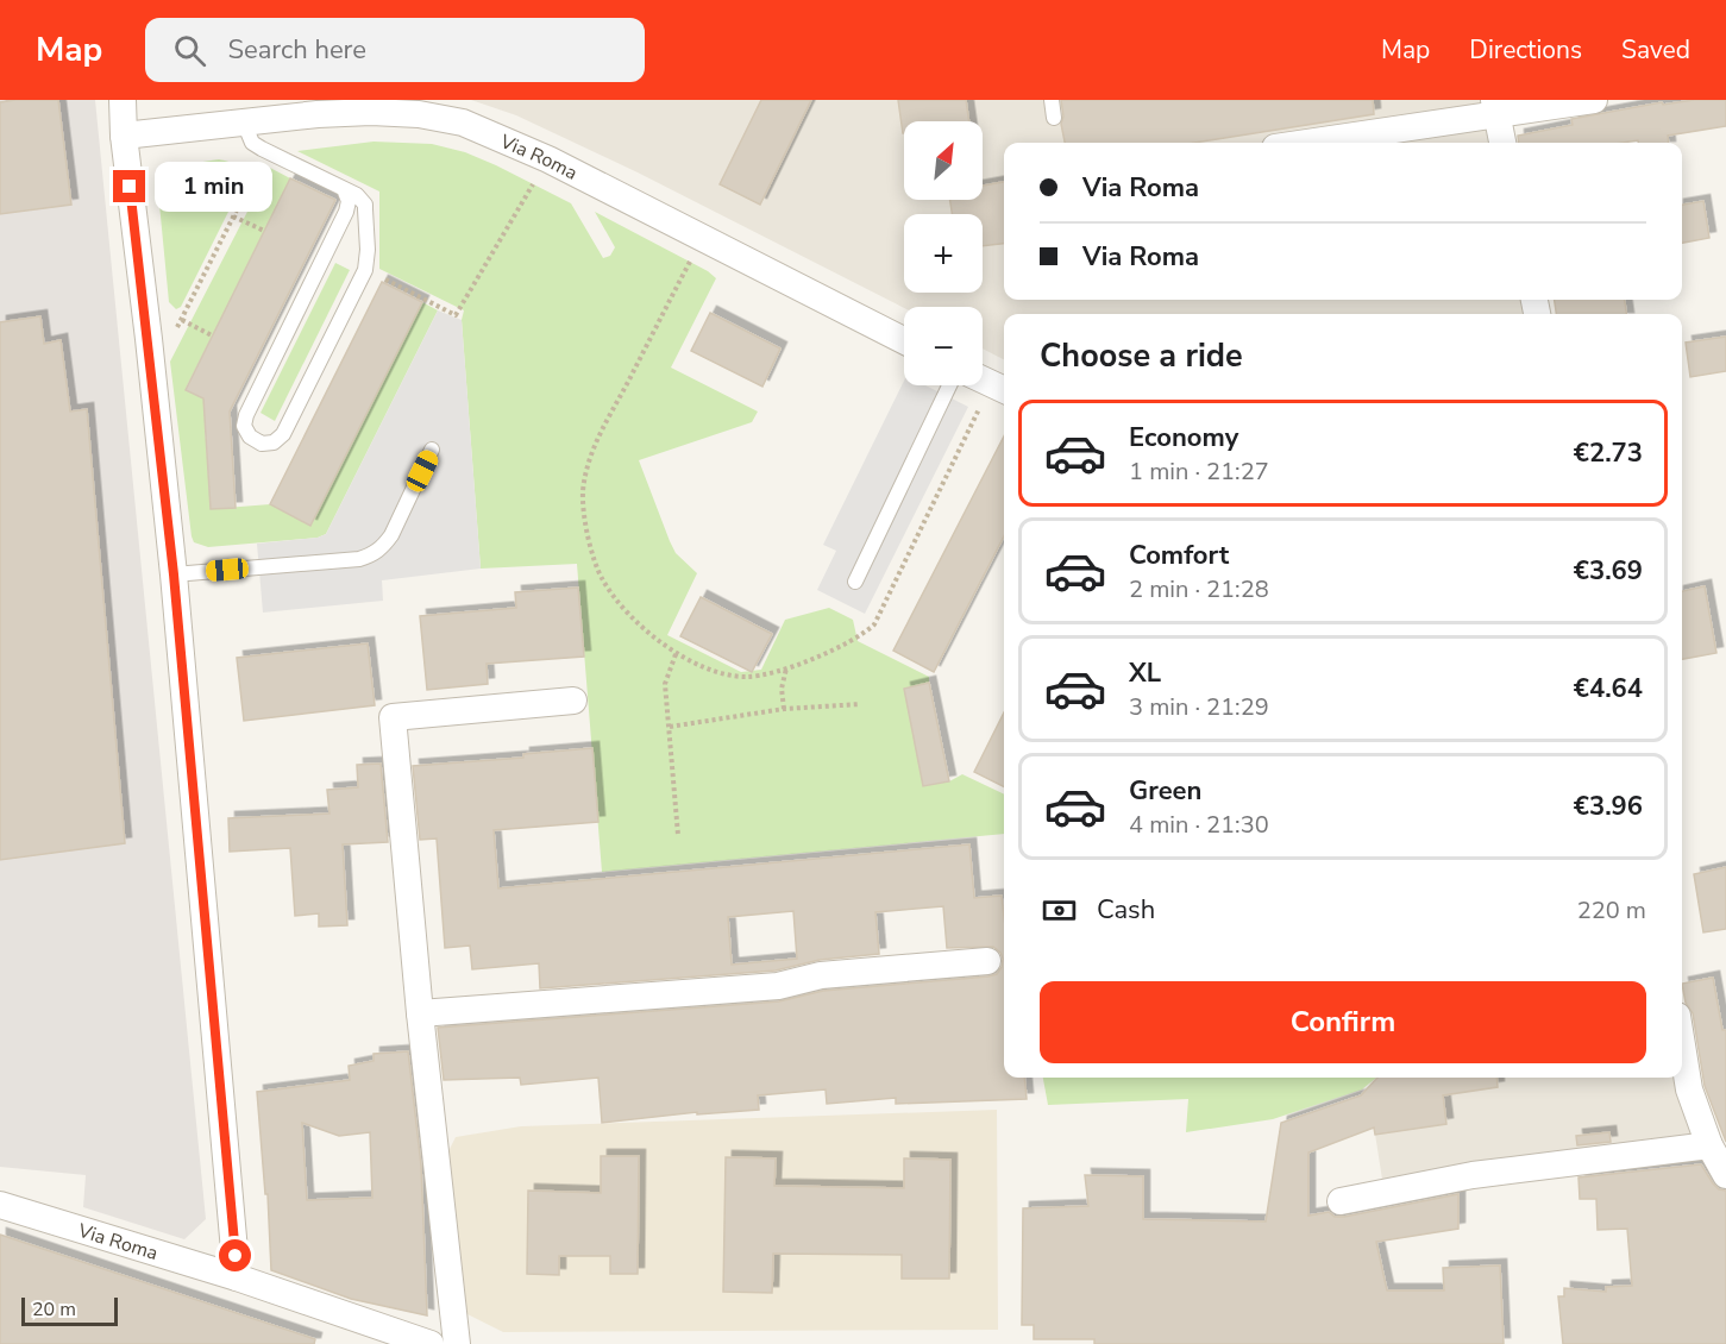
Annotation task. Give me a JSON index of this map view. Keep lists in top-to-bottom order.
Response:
{
  "streets": {
    "street": ["Via Roma"]
  },
  "scale_bar": "20 m",
  "north": "top right",
  "page": {
    "header": "Map",
    "search": "Search here",
    "nav": ["Map", "Directions", "Saved"],
    "map_buttons": ["+", "−"],
    "banner": ["Via Roma", "Via Roma"],
    "bubble": "1 min",
    "heading": "Choose a ride",
    "list": [
      {
        "name": "Economy",
        "note": "1 min · 21:27",
        "value": "€2.73"
      },
      {
        "name": "Comfort",
        "note": "2 min · 21:28",
        "value": "€3.69"
      },
      {
        "name": "XL",
        "note": "3 min · 21:29",
        "value": "€4.64"
      },
      {
        "name": "Green",
        "note": "4 min · 21:30",
        "value": "€3.96"
      }
    ],
    "pay": ["Cash", "220 m"],
    "buttons": "Confirm",
    "scale": "20 m"
  }
}
